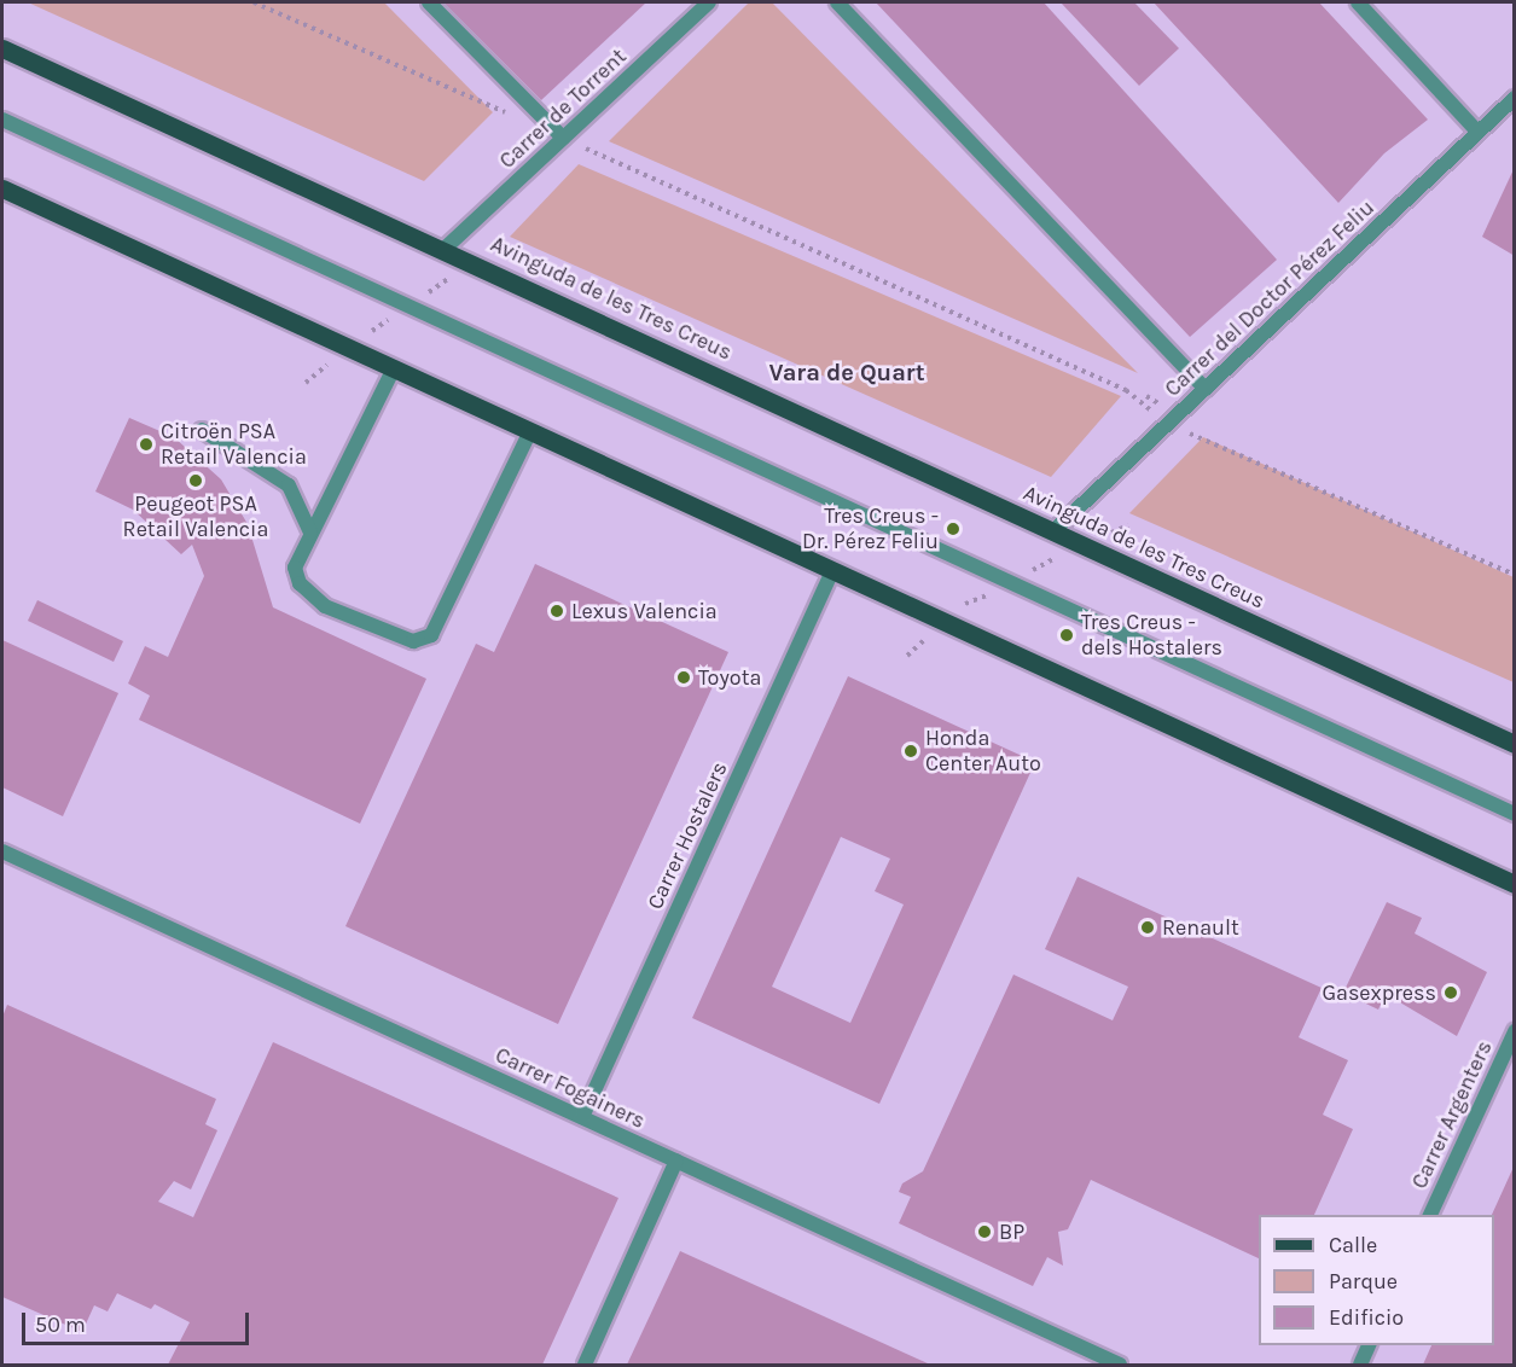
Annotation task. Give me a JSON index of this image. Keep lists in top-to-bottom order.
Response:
{
  "streets": {
    "main road": ["Avinguda de les Tres Creus"],
    "street": [
      "Carrer de Torrent",
      "Carrer del Doctor Pérez Feliu",
      "Carrer Hostalers",
      "Carrer Fogainers",
      "Carrer Argenters"
    ]
  },
  "crossings": [
    ["Carrer de Torrent", "Avinguda de les Tres Creus"],
    ["Avinguda de les Tres Creus", "Carrer del Doctor Pérez Feliu"],
    ["Carrer Hostalers", "Carrer Fogainers"]
  ],
  "districts": ["Vara de Quart"],
  "places": [
    "Citroën PSA Retail Valencia",
    "Peugeot PSA Retail Valencia",
    "Tres Creus - Dr. Pérez Feliu",
    "Lexus Valencia",
    "Tres Creus - dels Hostalers",
    "Toyota",
    "Honda Center Auto",
    "Renault",
    "Gasexpress",
    "BP"
  ],
  "legend": ["Calle", "Parque", "Edificio"],
  "scale_bar": "50 m"
}
